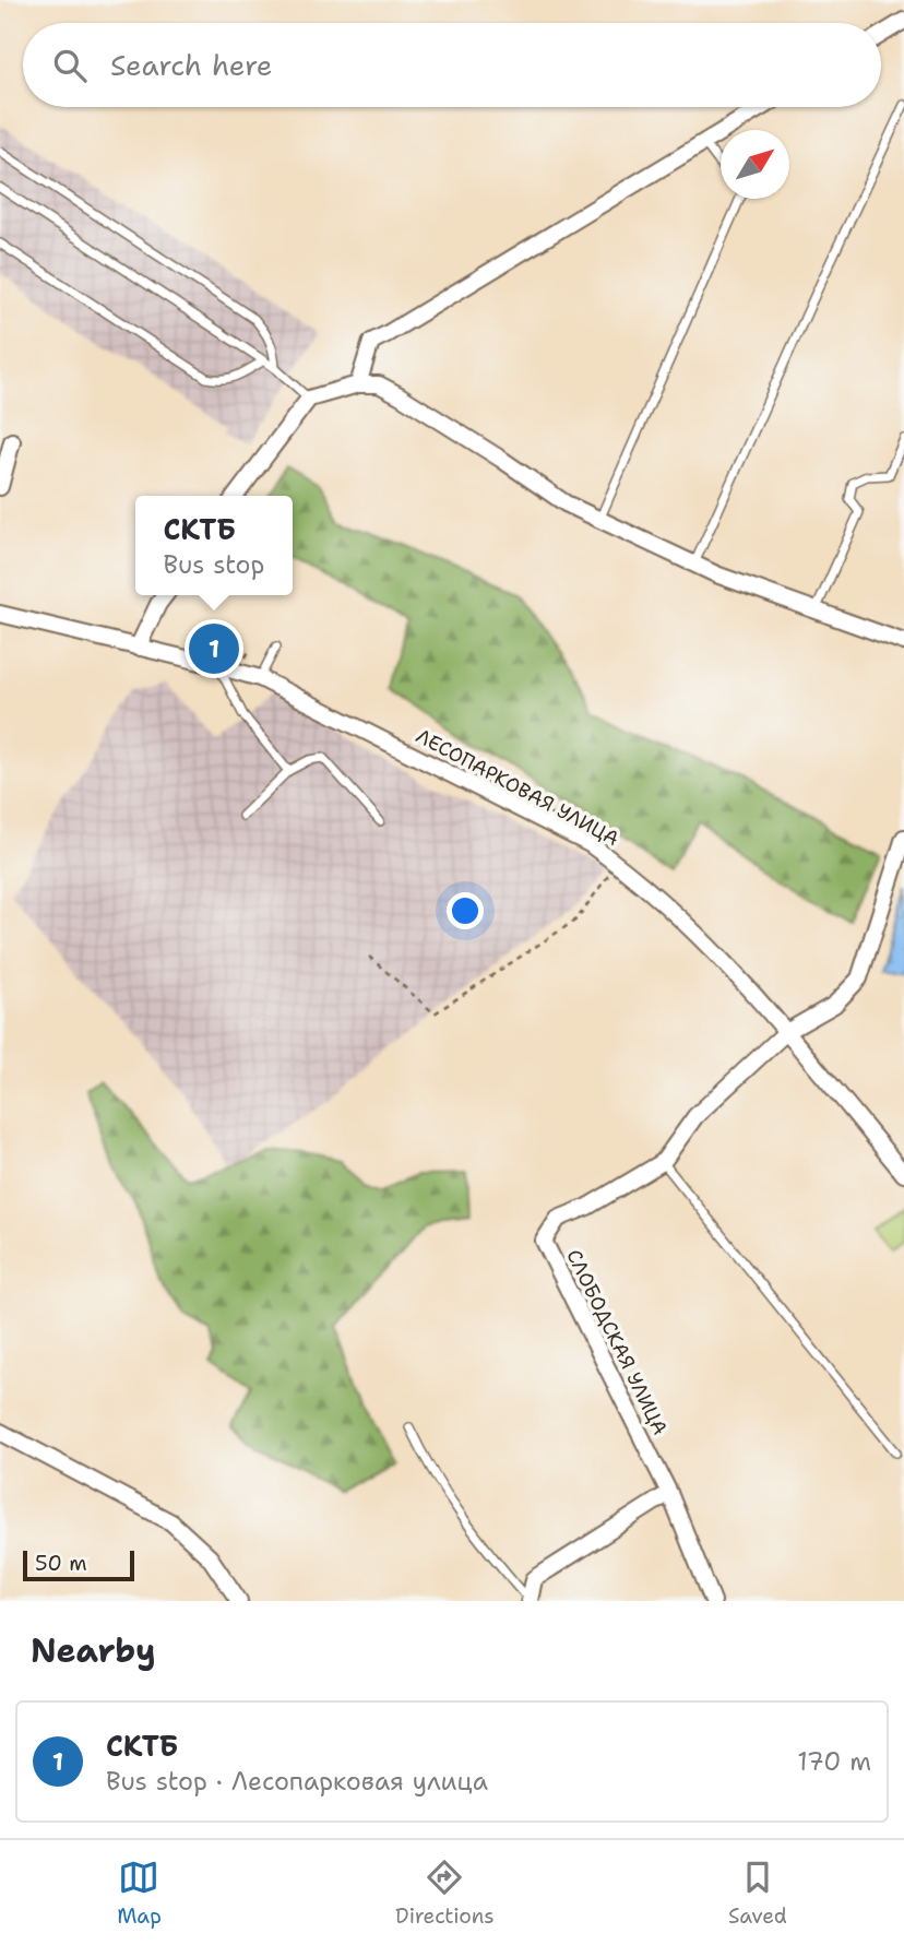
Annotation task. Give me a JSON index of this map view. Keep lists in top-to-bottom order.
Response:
{
  "streets": {
    "street": ["ЛЕСОПАРКОВАЯ УЛИЦА", "СЛОБОДСКАЯ УЛИЦА"]
  },
  "crossings": [
    ["ЛЕСОПАРКОВАЯ УЛИЦА", "СЛОБОДСКАЯ УЛИЦА"]
  ],
  "scale_bar": "50 m",
  "north": "top right",
  "page": {
    "search": "Search here",
    "popup": ["СКТБ", "Bus stop"],
    "pins": "1",
    "scale": "50 m",
    "heading": "Nearby",
    "list": [
      {
        "mark": "1",
        "name": "СКТБ",
        "note": "Bus stop · Лесопарковая улица",
        "value": "170 m"
      }
    ],
    "nav": ["Map", "Directions", "Saved"]
  }
}
